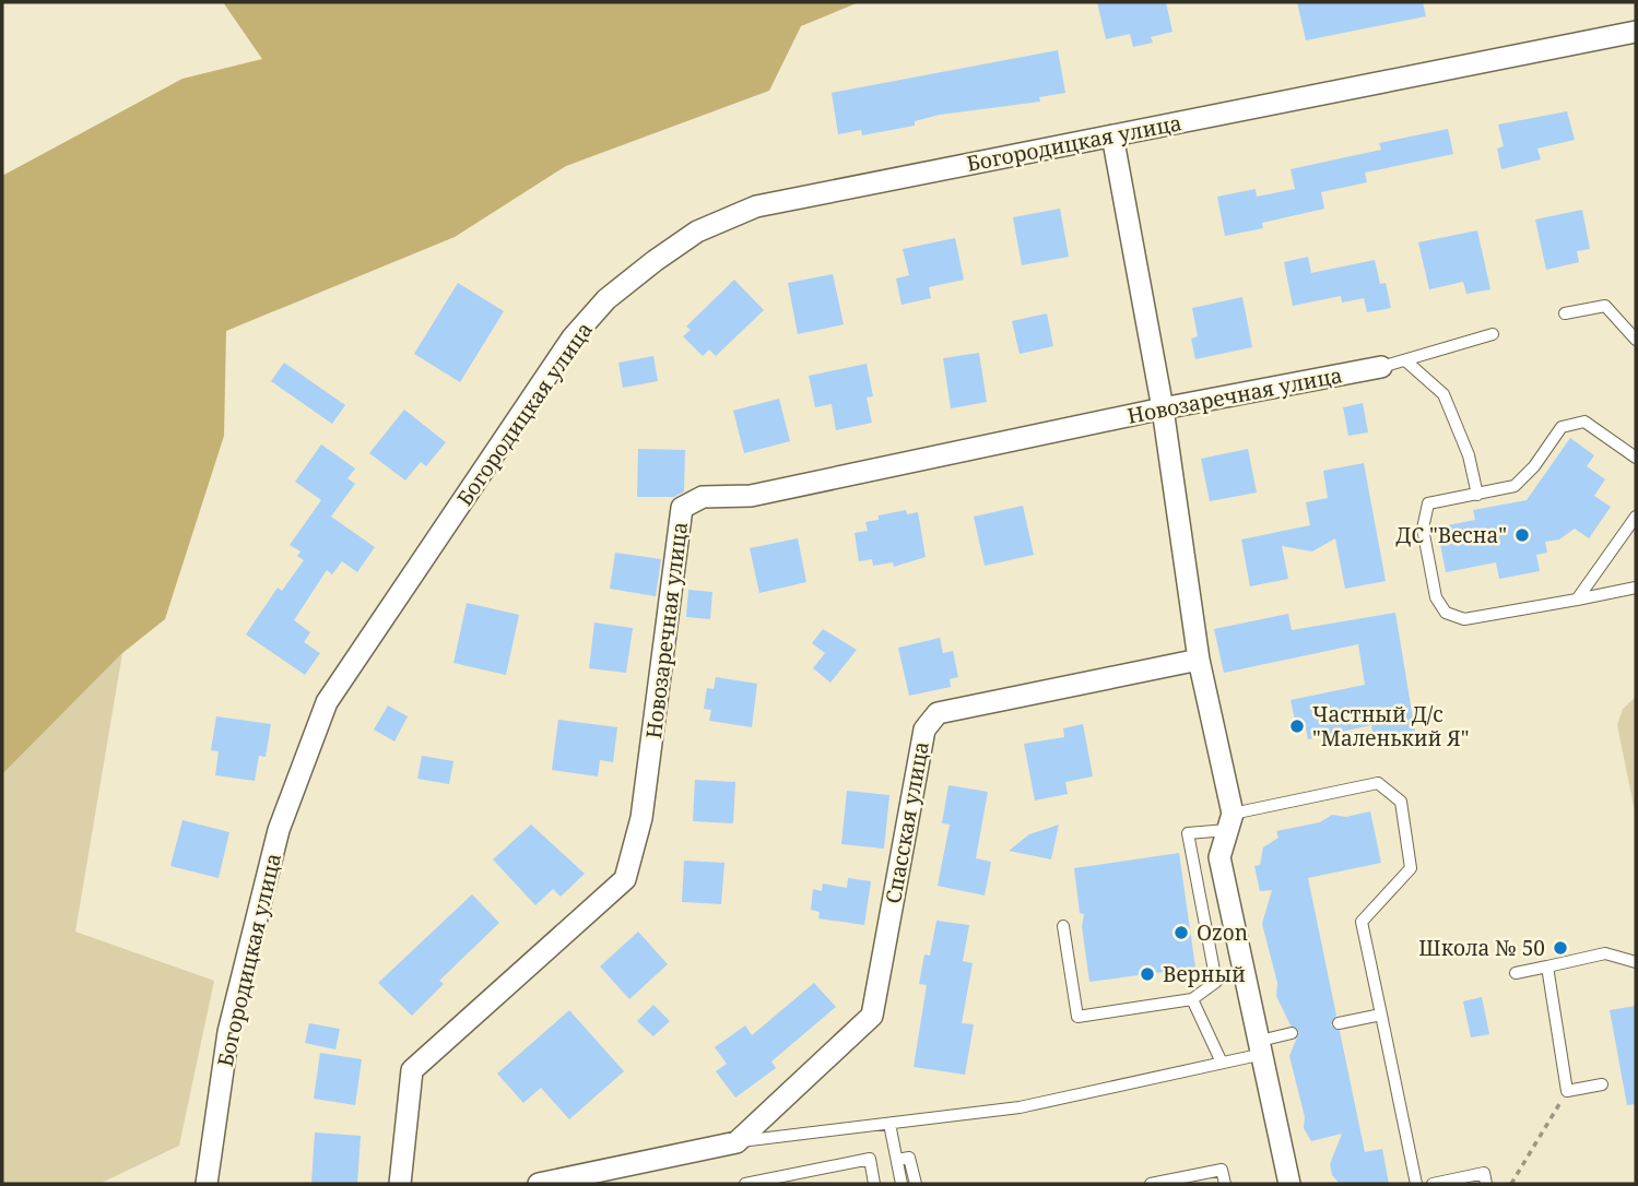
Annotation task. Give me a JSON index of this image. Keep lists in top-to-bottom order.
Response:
{
  "streets": {
    "street": ["Богородицкая улица", "Новозаречная улица", "Спасская улица"]
  },
  "places": [
    "ДС \"Весна\"",
    "Частный Д/с \"Маленький Я\"",
    "Ozon",
    "Школа № 50",
    "Верный"
  ]
}
